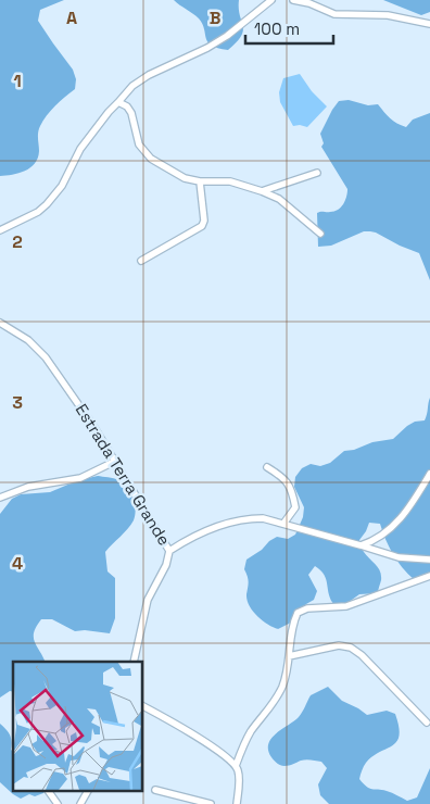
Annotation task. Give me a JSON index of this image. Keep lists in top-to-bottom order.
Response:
{
  "streets": {
    "street": ["Estrada Terra Grande"]
  },
  "scale_bar": "100 m",
  "grid": {
    "columns": ["A", "B"],
    "rows": [
      "1",
      "2",
      "3",
      "4"
    ]
  }
}
